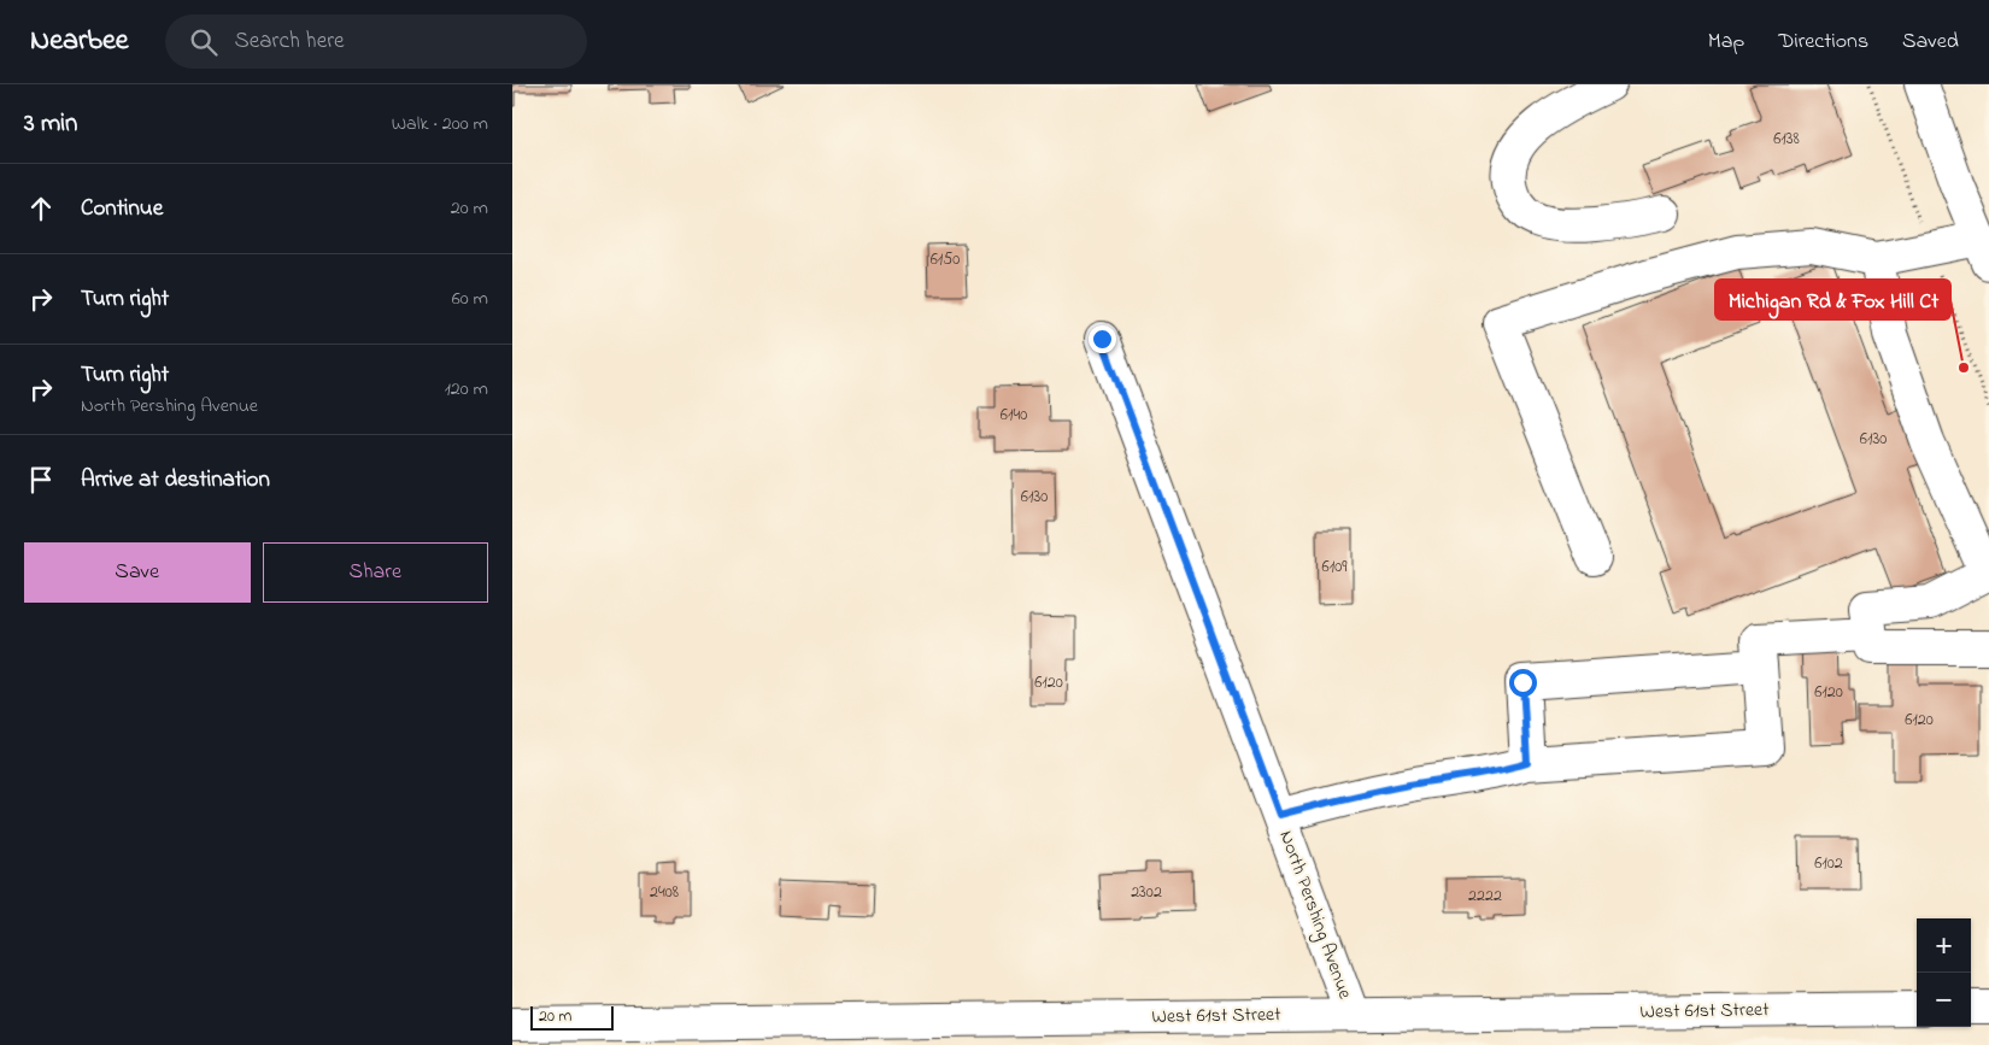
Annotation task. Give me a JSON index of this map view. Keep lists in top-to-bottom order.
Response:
{
  "streets": {
    "street": ["North Pershing Avenue", "West 61st Street"]
  },
  "crossings": [
    ["North Pershing Avenue", "West 61st Street"]
  ],
  "places": ["Michigan Rd & Fox Hill Ct"],
  "house_numbers": [
    "6138",
    "6150",
    "6140",
    "6130",
    "6130",
    "6109",
    "6120",
    "6120",
    "6120",
    "6102",
    "2408",
    "2302",
    "2222"
  ],
  "scale_bar": "20 m",
  "page": {
    "header": "Nearbee",
    "search": "Search here",
    "nav": ["Map", "Directions", "Saved"],
    "heading": ["3 min", "Walk · 200 m"],
    "list": [
      ["Continue", "20 m"],
      ["Turn right", "60 m"],
      ["Turn right", "North Pershing Avenue", "120 m"],
      "Arrive at destination"
    ],
    "buttons": ["Save", "Share"],
    "map_buttons": ["+", "−"],
    "scale": "20 m"
  }
}
